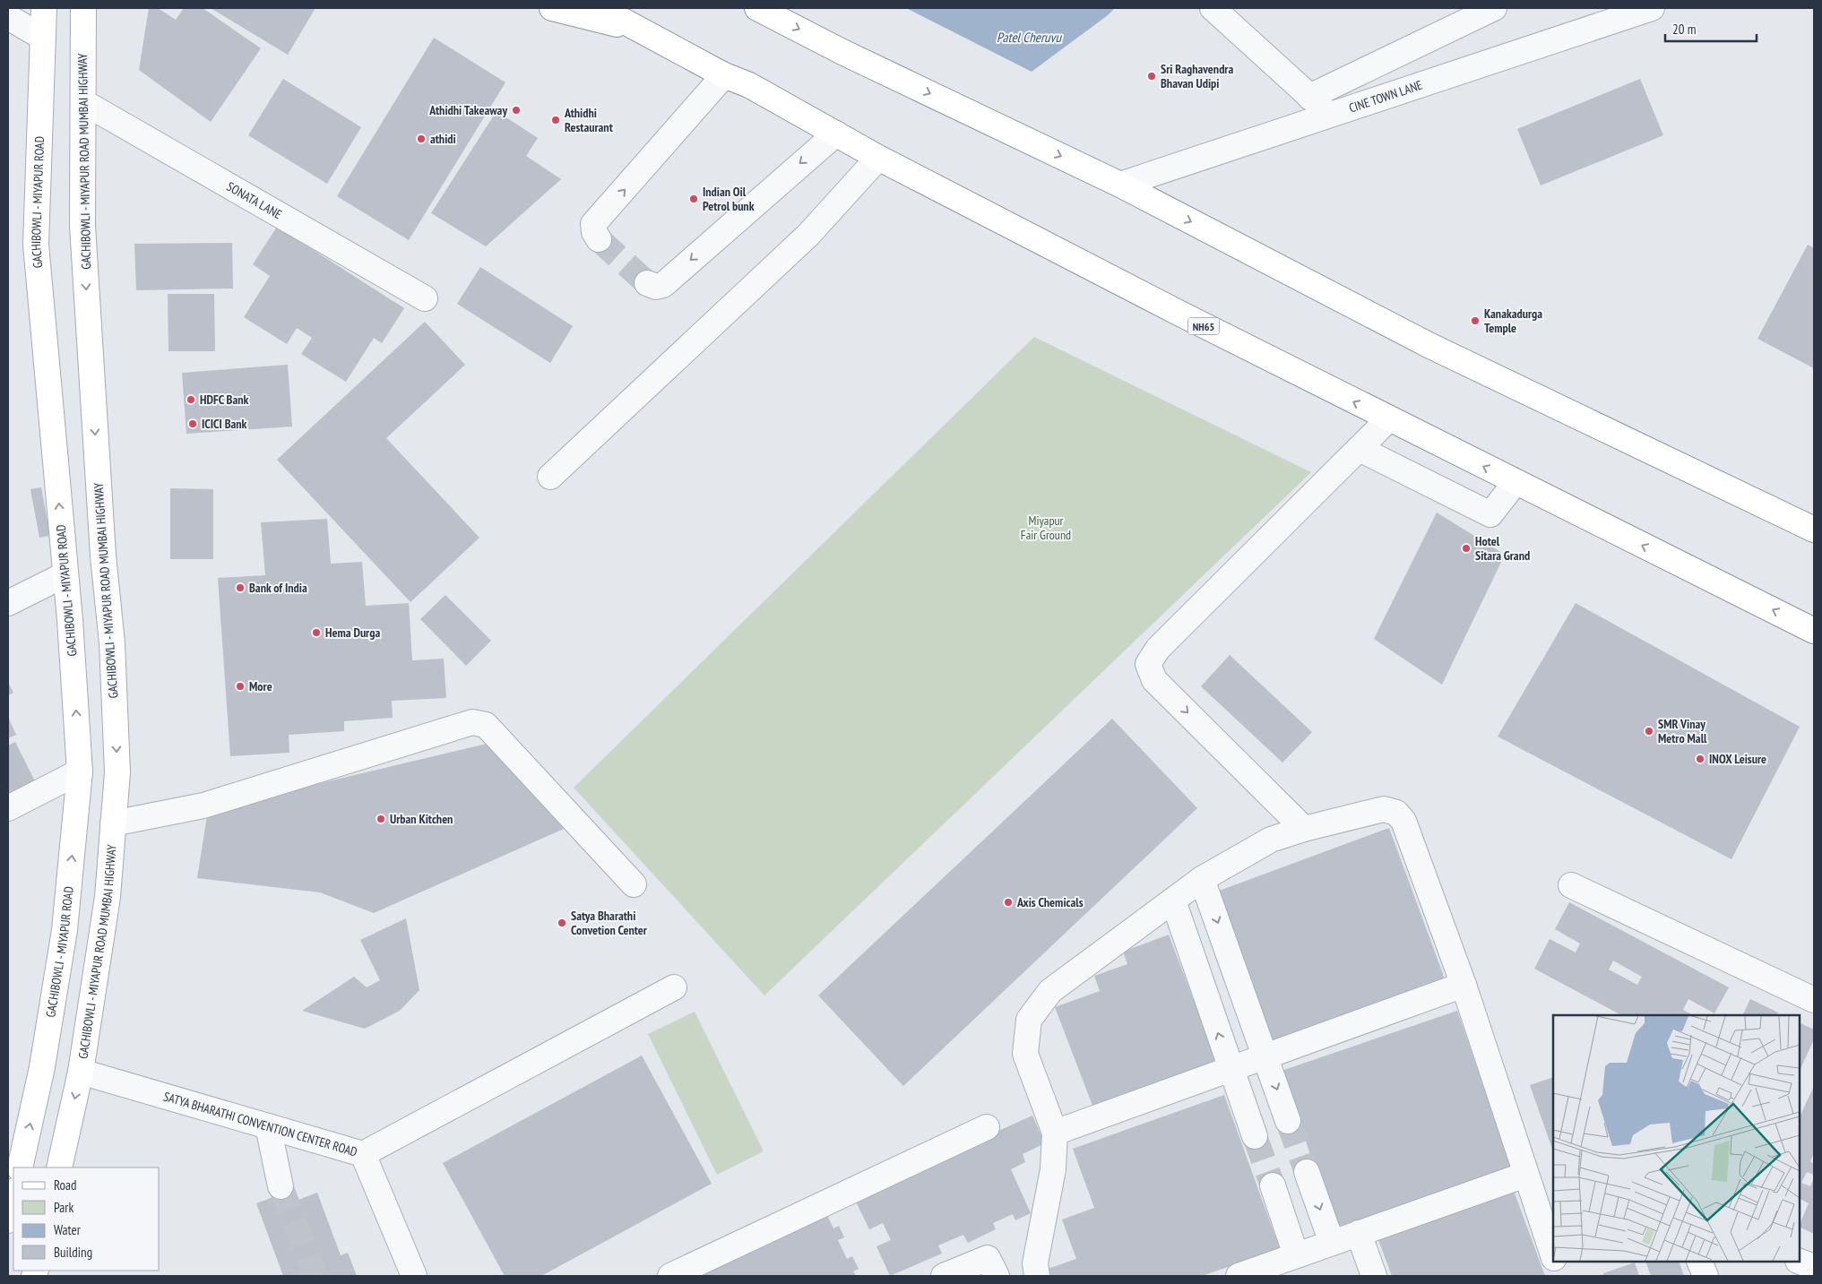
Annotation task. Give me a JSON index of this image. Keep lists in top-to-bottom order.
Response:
{
  "streets": {
    "main road": ["GACHIBOWLI - MIYAPUR ROAD MUMBAI HIGHWAY", "GACHIBOWLI - MIYAPUR ROAD", "NH65"],
    "street": ["CINE TOWN LANE", "SONATA LANE", "SATYA BHARATHI CONVENTION CENTER ROAD"]
  },
  "crossings": [
    ["GACHIBOWLI - MIYAPUR ROAD MUMBAI HIGHWAY", "SONATA LANE"],
    ["GACHIBOWLI - MIYAPUR ROAD MUMBAI HIGHWAY", "SATYA BHARATHI CONVENTION CENTER ROAD"]
  ],
  "one_way": ["GACHIBOWLI - MIYAPUR ROAD MUMBAI HIGHWAY", "GACHIBOWLI - MIYAPUR ROAD"],
  "water": ["Patel Cheruvu"],
  "parks": ["Miyapur Fair Ground"],
  "places": [
    "Sri Raghavendra Bhavan Udipi",
    "Athidhi Takeaway",
    "Athidhi Restaurant",
    "athidi",
    "Indian Oil Petrol bunk",
    "Kanakadurga Temple",
    "HDFC Bank",
    "ICICI Bank",
    "Hotel Sitara Grand",
    "Bank of India",
    "Hema Durga",
    "More",
    "SMR Vinay Metro Mall",
    "INOX Leisure",
    "Urban Kitchen",
    "Axis Chemicals",
    "Satya Bharathi Convetion Center"
  ],
  "legend": [
    "Road",
    "Park",
    "Water",
    "Building"
  ],
  "scale_bar": "20 m"
}
